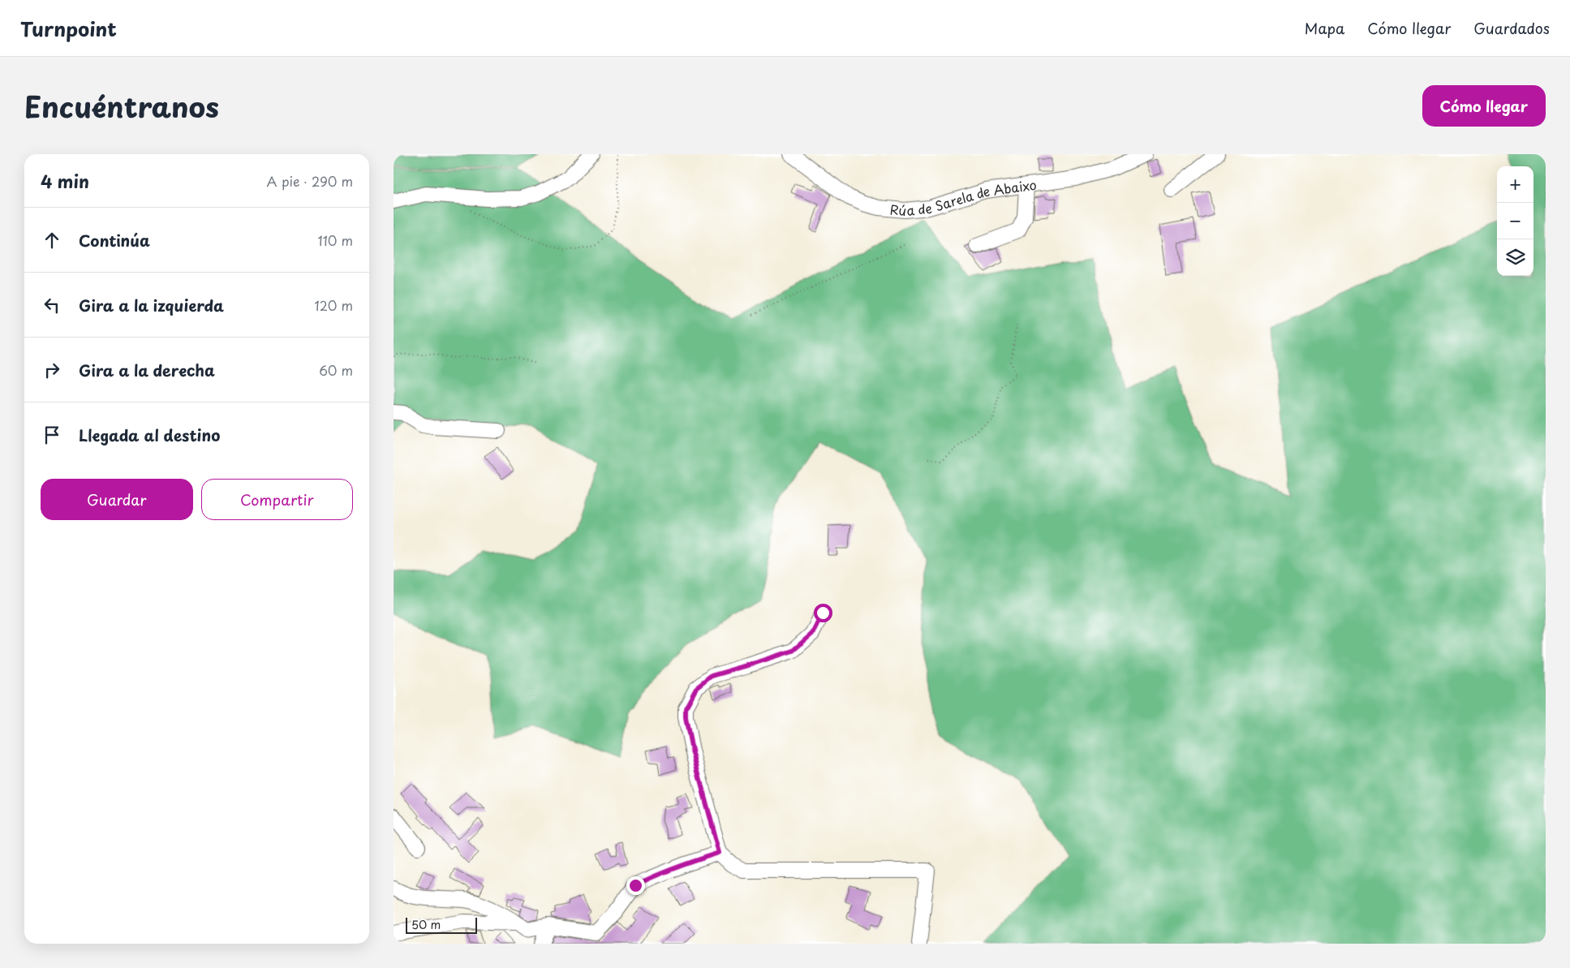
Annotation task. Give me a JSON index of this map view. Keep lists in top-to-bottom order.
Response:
{
  "streets": {
    "street": ["Rúa de Sarela de Abaixo"]
  },
  "scale_bar": "50 m",
  "page": {
    "header": "Turnpoint",
    "nav": ["Mapa", "Cómo llegar", "Guardados"],
    "title": "Encuéntranos",
    "buttons": [
      "Cómo llegar",
      ["Guardar", "Compartir"]
    ],
    "heading": ["4 min", "A pie · 290 m"],
    "map_buttons": ["+", "−"],
    "list": [
      ["Continúa", "110 m"],
      ["Gira a la izquierda", "120 m"],
      ["Gira a la derecha", "60 m"],
      "Llegada al destino"
    ],
    "scale": "50 m"
  }
}
